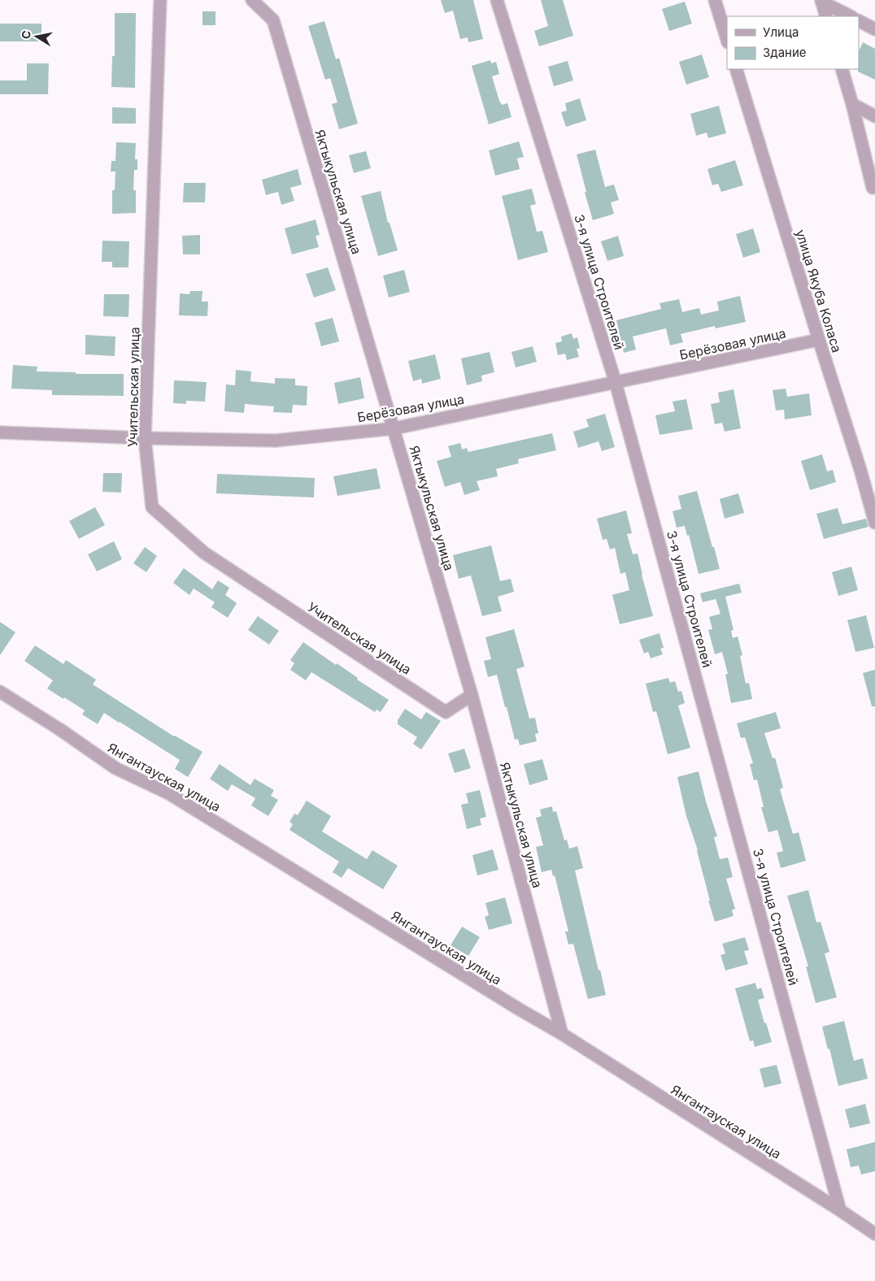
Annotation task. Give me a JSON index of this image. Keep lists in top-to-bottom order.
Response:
{
  "streets": {
    "street": [
      "Яктыкульская улица",
      "3-я улица Строителей",
      "улица Якуба Коласа",
      "Берёзовая улица",
      "Учительская улица",
      "Янгантауская улица"
    ]
  },
  "crossings": [
    ["Яктыкульская улица", "Берёзовая улица"],
    ["Яктыкульская улица", "Учительская улица"],
    ["Яктыкульская улица", "Янгантауская улица"],
    ["3-я улица Строителей", "Берёзовая улица"],
    ["3-я улица Строителей", "Янгантауская улица"],
    ["улица Якуба Коласа", "Берёзовая улица"],
    ["Берёзовая улица", "Учительская улица"]
  ],
  "legend": ["Улица", "Здание"],
  "north": "left"
}
